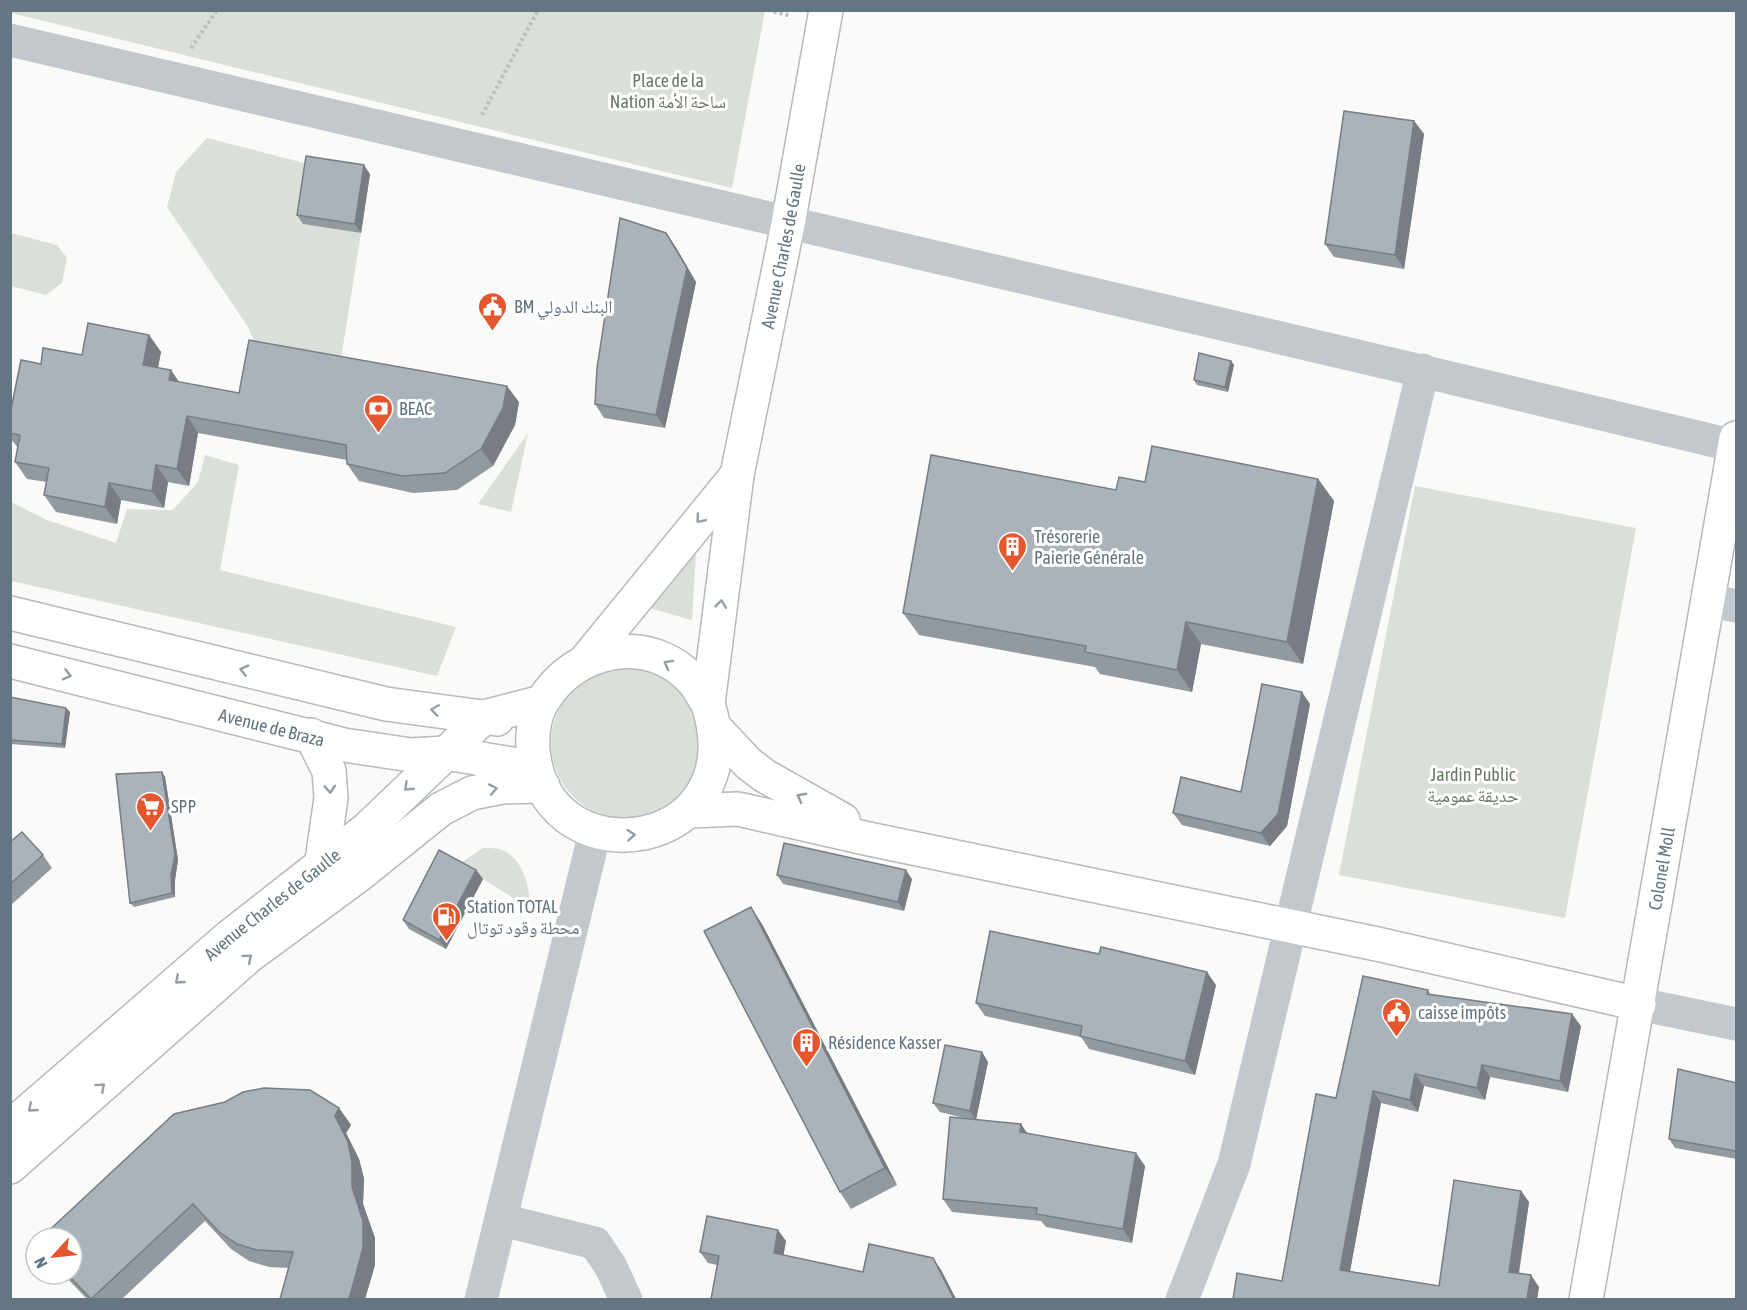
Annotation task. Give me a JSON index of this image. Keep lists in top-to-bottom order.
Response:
{
  "streets": {
    "main road": ["Avenue Charles de Gaulle", "Avenue de Braza", "Colonel Moll"]
  },
  "crossings": [
    ["Avenue Charles de Gaulle", "Avenue de Braza"]
  ],
  "parks": ["Place de la Nation ساحة الأمة", "Jardin Public حديقة عمومية"],
  "places": {
    "public building": ["BM البنك الدولي", "caisse impôts"],
    "bank": ["BEAC"],
    "building": ["Trésorerie Paierie Générale", "Résidence Kasser"],
    "supermarket": ["SPP"],
    "fuel station": ["Station TOTAL محطة وقود توتال"]
  },
  "north": "bottom left"
}
